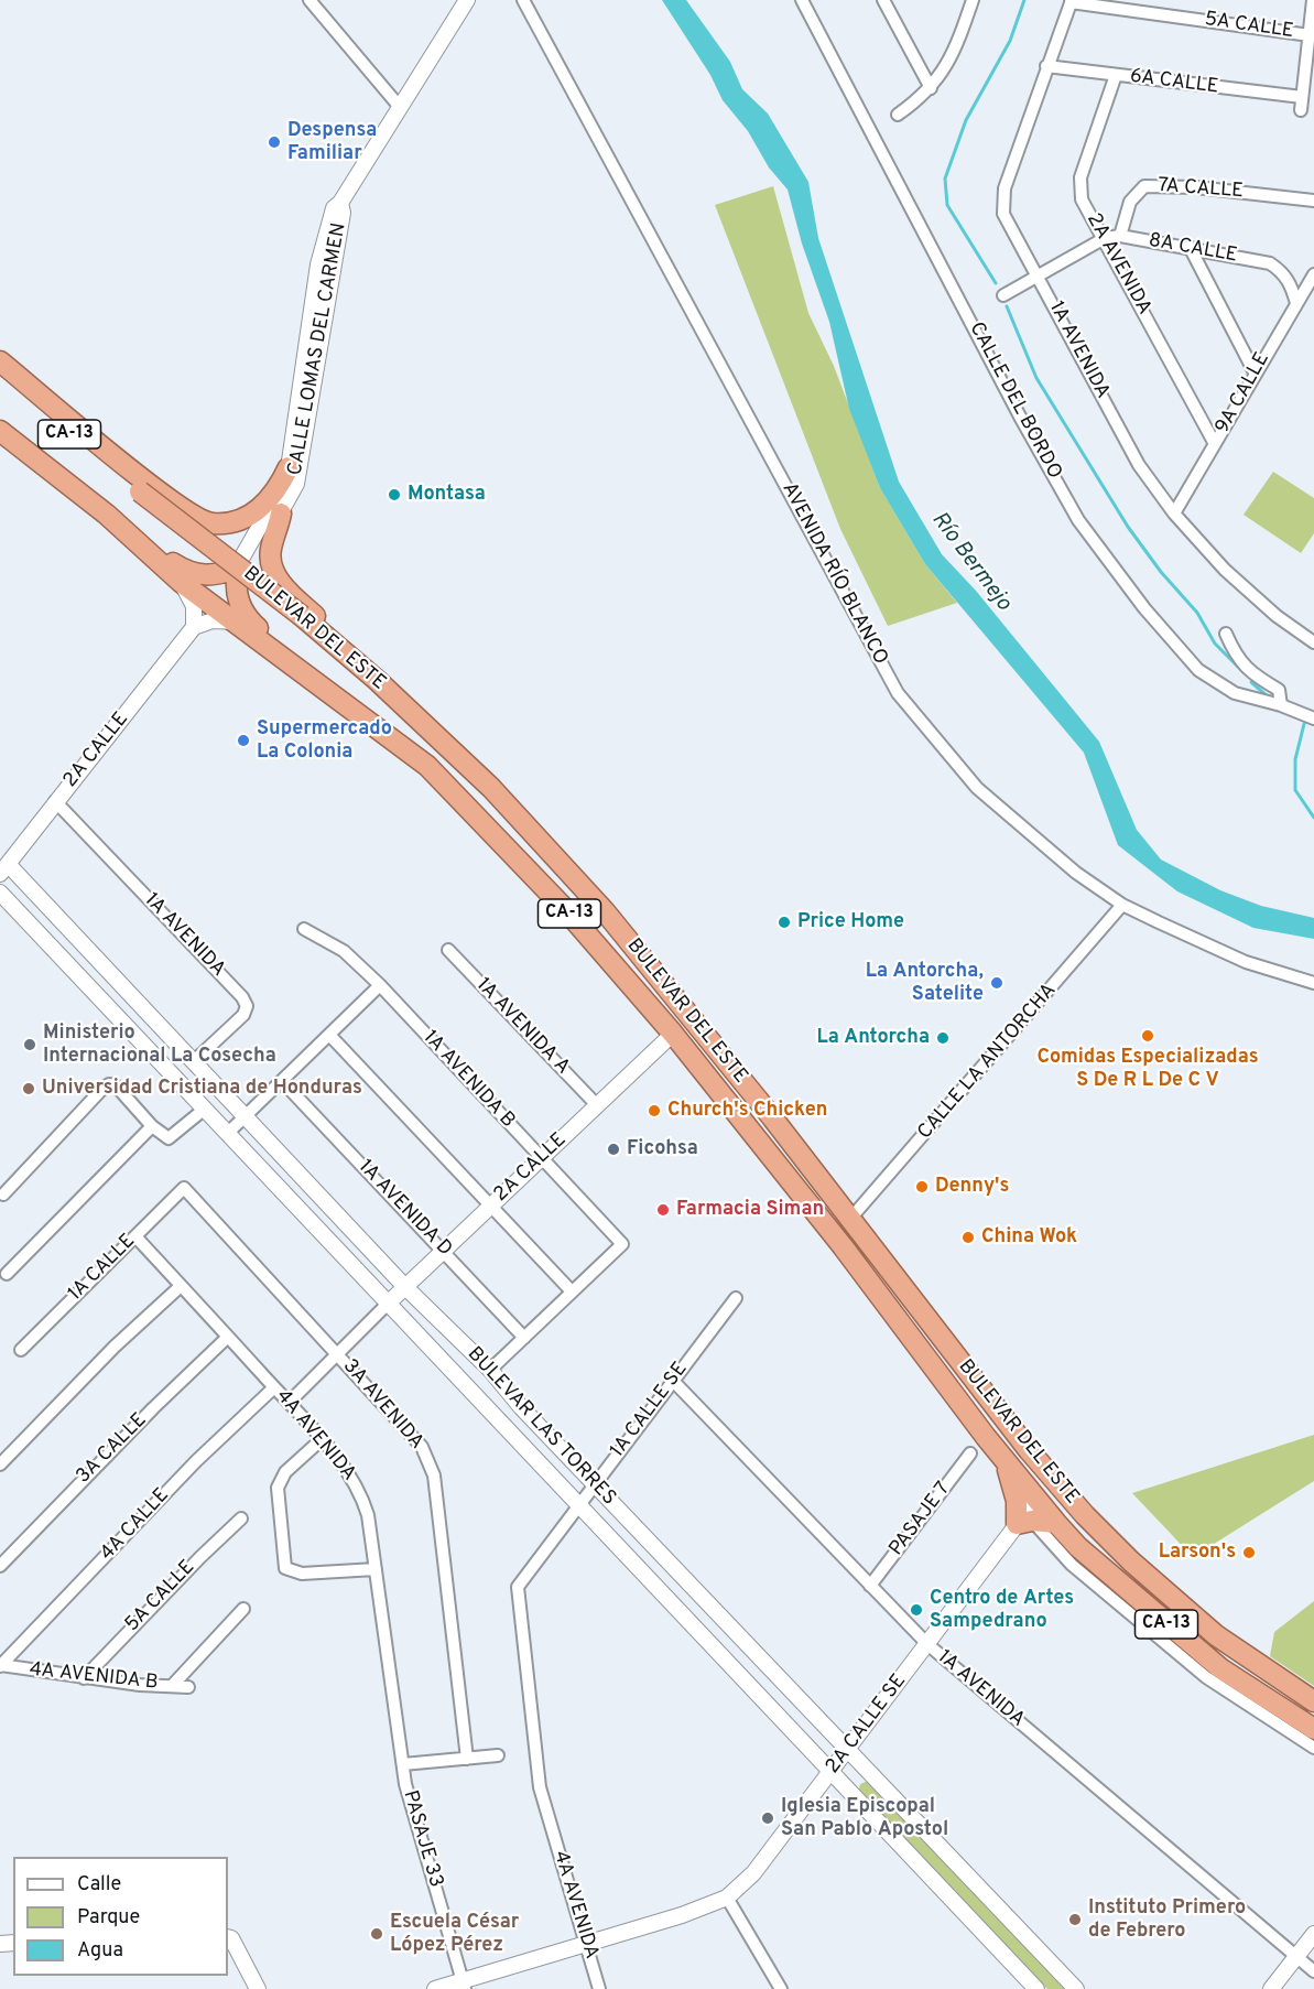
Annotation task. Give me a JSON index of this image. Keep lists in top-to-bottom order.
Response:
{
  "streets": {
    "highway": ["CA-13", "BULEVAR DEL ESTE"],
    "street": [
      "5A CALLE",
      "6A CALLE",
      "7A CALLE",
      "8A CALLE",
      "2A AVENIDA",
      "CALLE LOMAS DEL CARMEN",
      "1A AVENIDA",
      "9A CALLE",
      "CALLE DEL BORDO",
      "AVENIDA RÍO BLANCO",
      "2A CALLE",
      "1A AVENIDA A",
      "CALLE LA ANTORCHA",
      "1A AVENIDA B",
      "1A AVENIDA D",
      "1A CALLE",
      "3A AVENIDA",
      "1A CALLE SE",
      "BULEVAR LAS TORRES",
      "4A AVENIDA",
      "3A CALLE",
      "PASAJE 7",
      "4A CALLE",
      "4A AVENIDA B",
      "2A CALLE SE",
      "PASAJE 33"
    ]
  },
  "crossings": [
    ["5A CALLE", "6A CALLE"],
    ["5A CALLE", "1A AVENIDA"],
    ["5A CALLE", "4A AVENIDA B"],
    ["6A CALLE", "2A AVENIDA"],
    ["6A CALLE", "1A AVENIDA"],
    ["7A CALLE", "8A CALLE"],
    ["8A CALLE", "2A AVENIDA"],
    ["8A CALLE", "1A AVENIDA"],
    ["8A CALLE", "9A CALLE"],
    ["2A AVENIDA", "9A CALLE"],
    ["1A AVENIDA", "9A CALLE"],
    ["1A AVENIDA", "2A CALLE"],
    ["1A AVENIDA", "1A CALLE SE"],
    ["1A AVENIDA", "BULEVAR LAS TORRES"],
    ["1A AVENIDA", "PASAJE 7"],
    ["1A AVENIDA", "2A CALLE SE"],
    ["AVENIDA RÍO BLANCO", "CALLE LA ANTORCHA"],
    ["BULEVAR DEL ESTE", "2A CALLE"],
    ["BULEVAR DEL ESTE", "CALLE LA ANTORCHA"],
    ["BULEVAR DEL ESTE", "2A CALLE SE"],
    ["2A CALLE", "1A AVENIDA A"],
    ["2A CALLE", "1A AVENIDA B"],
    ["2A CALLE", "1A AVENIDA D"],
    ["2A CALLE", "BULEVAR LAS TORRES"],
    ["1A CALLE", "3A AVENIDA"],
    ["1A CALLE", "4A AVENIDA"],
    ["1A CALLE SE", "BULEVAR LAS TORRES"],
    ["1A CALLE SE", "4A AVENIDA"],
    ["BULEVAR LAS TORRES", "2A CALLE SE"],
    ["4A AVENIDA", "3A CALLE"],
    ["4A AVENIDA", "4A CALLE"],
    ["4A AVENIDA", "2A CALLE SE"],
    ["4A AVENIDA", "PASAJE 33"],
    ["4A CALLE", "4A AVENIDA B"],
    ["2A CALLE SE", "PASAJE 33"]
  ],
  "water": ["Río Bermejo"],
  "places": [
    "Despensa Familiar",
    "Montasa",
    "Supermercado La Colonia",
    "Price Home",
    "La Antorcha, Satelite",
    "Comidas Especializadas S De R L De C V",
    "La Antorcha",
    "Ministerio Internacional La Cosecha",
    "Universidad Cristiana de Honduras",
    "Church's Chicken",
    "Ficohsa",
    "Denny's",
    "Farmacia Siman",
    "China Wok",
    "Larson's",
    "Centro de Artes Sampedrano",
    "Iglesia Episcopal San Pablo Apostol",
    "Instituto Primero de Febrero",
    "Escuela César López Pérez"
  ],
  "legend": ["Calle", "Parque", "Agua"]
}
